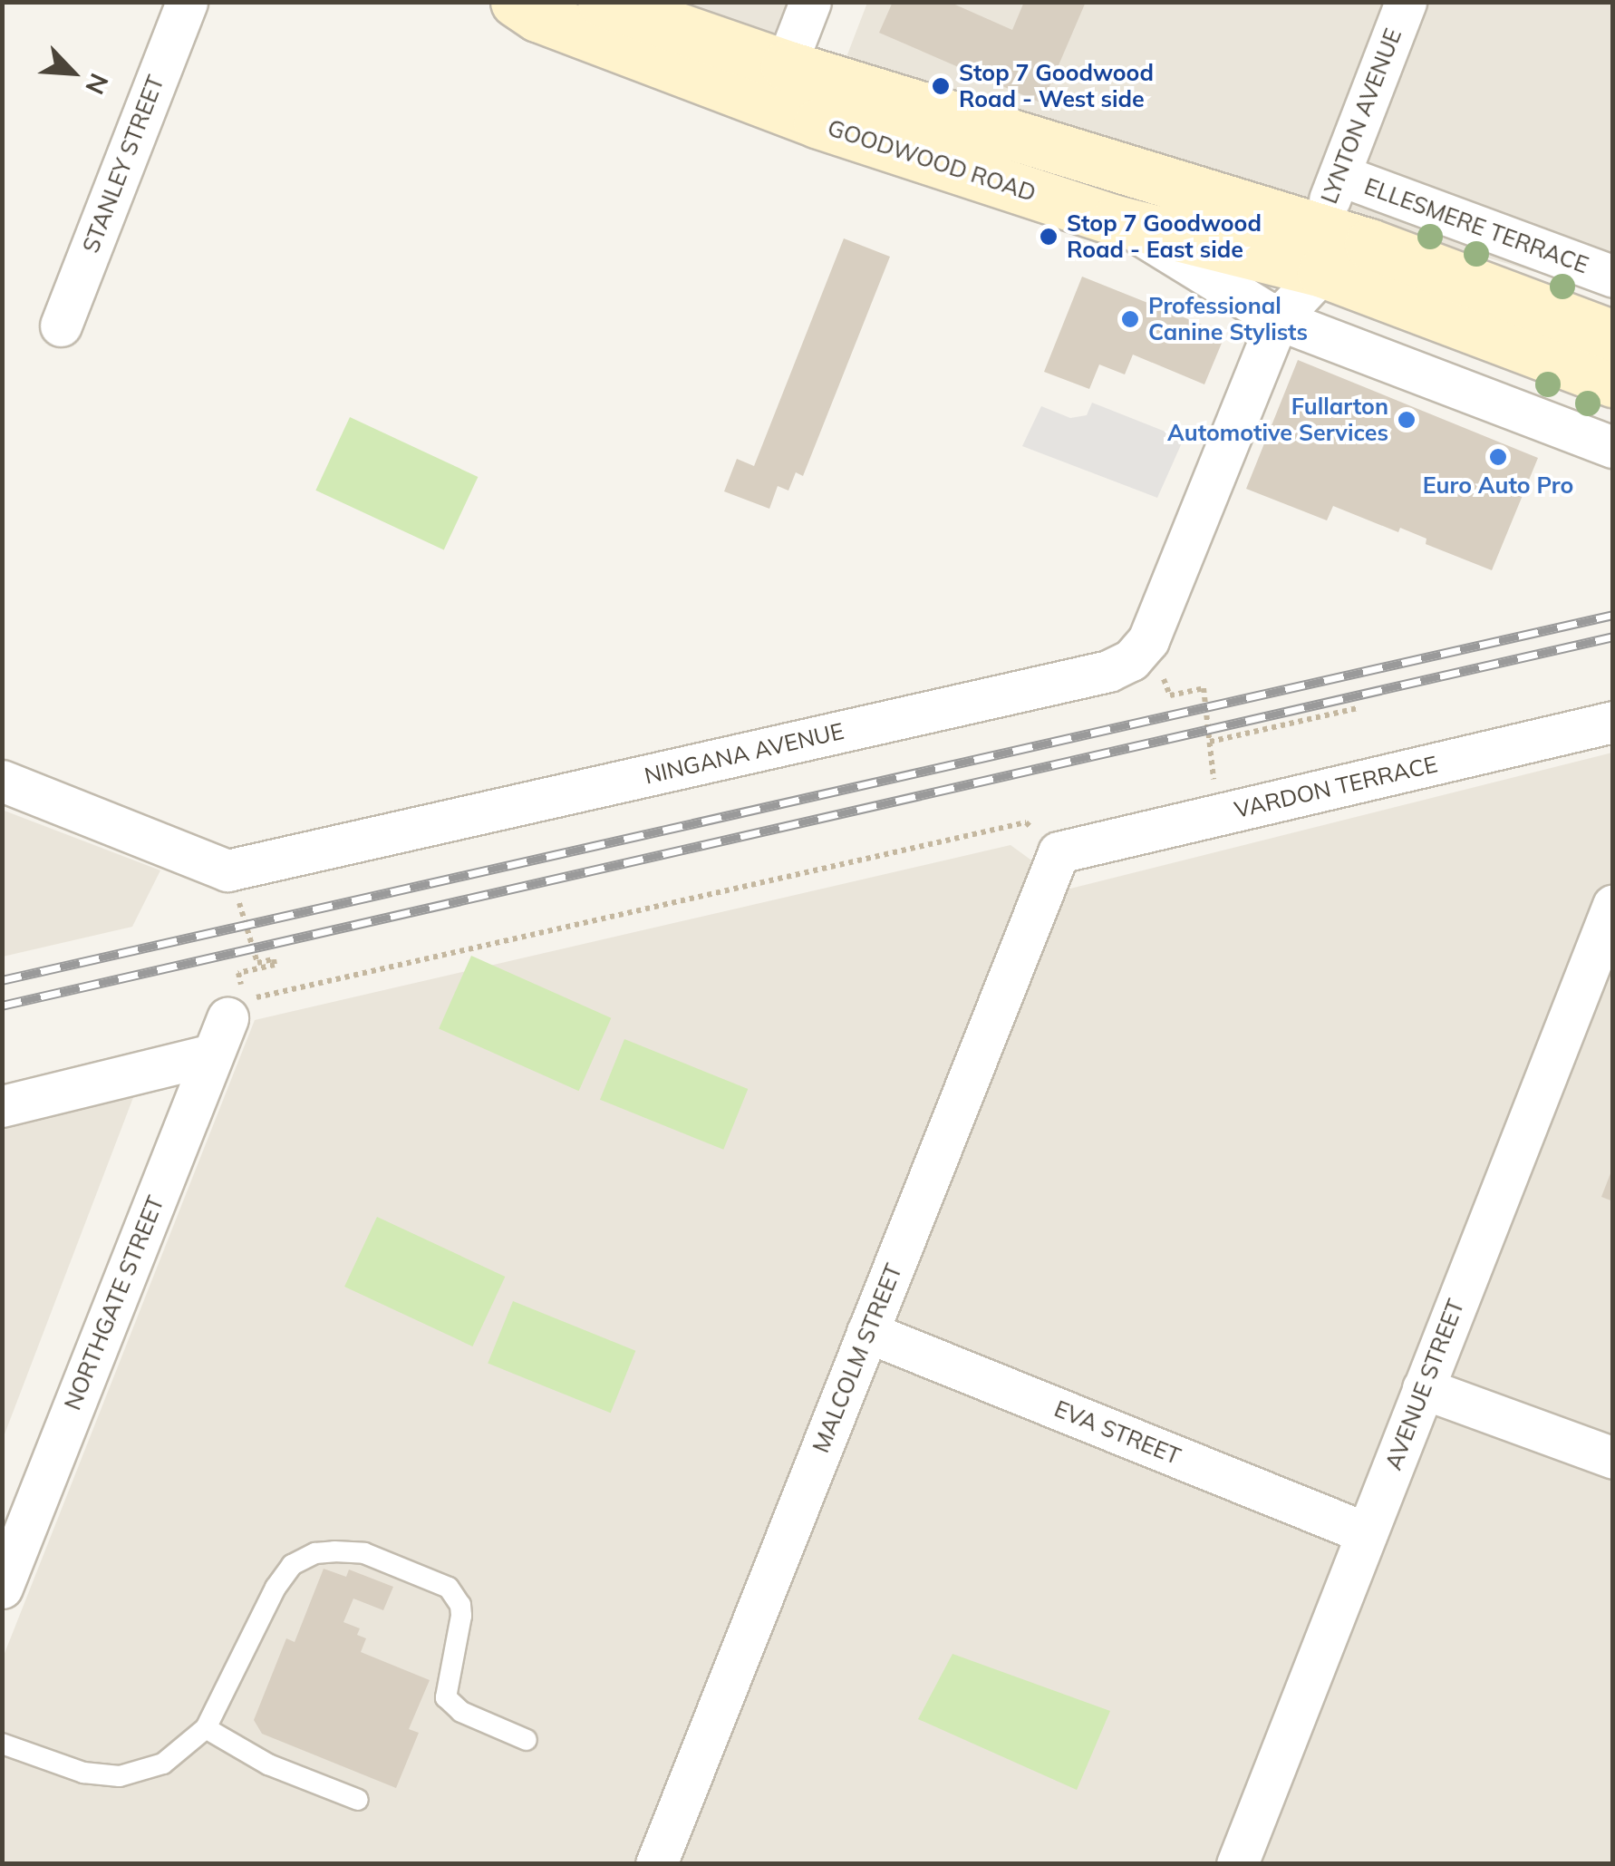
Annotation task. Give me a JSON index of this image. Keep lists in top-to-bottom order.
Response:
{
  "streets": {
    "main road": ["GOODWOOD ROAD"],
    "street": [
      "LYNTON AVENUE",
      "STANLEY STREET",
      "ELLESMERE TERRACE",
      "NINGANA AVENUE",
      "VARDON TERRACE",
      "NORTHGATE STREET",
      "MALCOLM STREET",
      "AVENUE STREET",
      "EVA STREET"
    ]
  },
  "crossings": [
    ["LYNTON AVENUE", "GOODWOOD ROAD"],
    ["LYNTON AVENUE", "ELLESMERE TERRACE"],
    ["LYNTON AVENUE", "NINGANA AVENUE"],
    ["GOODWOOD ROAD", "NINGANA AVENUE"],
    ["VARDON TERRACE", "MALCOLM STREET"],
    ["MALCOLM STREET", "EVA STREET"],
    ["AVENUE STREET", "EVA STREET"]
  ],
  "places": [
    "Stop 7 Goodwood Road - West side",
    "Stop 7 Goodwood Road - East side",
    "Professional Canine Stylists",
    "Fullarton Automotive Services",
    "Euro Auto Pro"
  ],
  "north": "bottom right"
}
